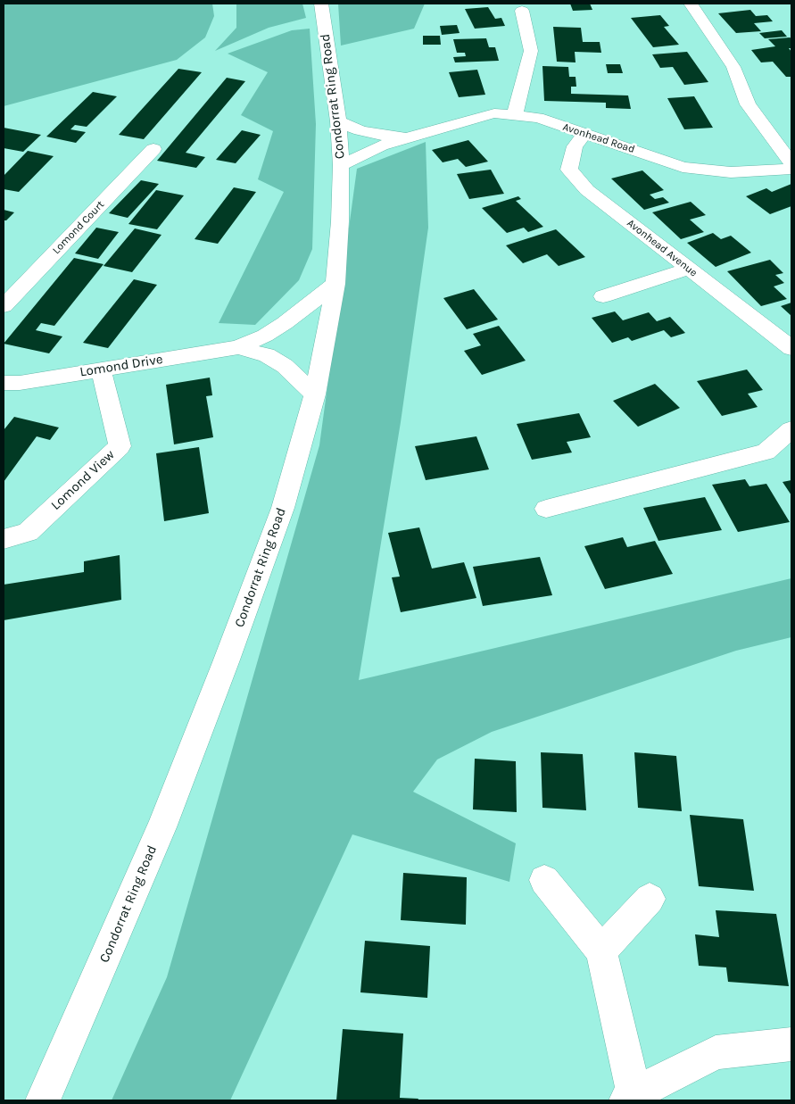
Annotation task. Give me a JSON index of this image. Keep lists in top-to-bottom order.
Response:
{
  "streets": {
    "street": [
      "Condorrat Ring Road",
      "Avonhead Road",
      "Lomond Court",
      "Avonhead Avenue",
      "Lomond Drive",
      "Lomond View"
    ]
  },
  "crossings": [
    ["Condorrat Ring Road", "Avonhead Road"],
    ["Avonhead Road", "Avonhead Avenue"],
    ["Lomond Drive", "Lomond View"]
  ]
}
